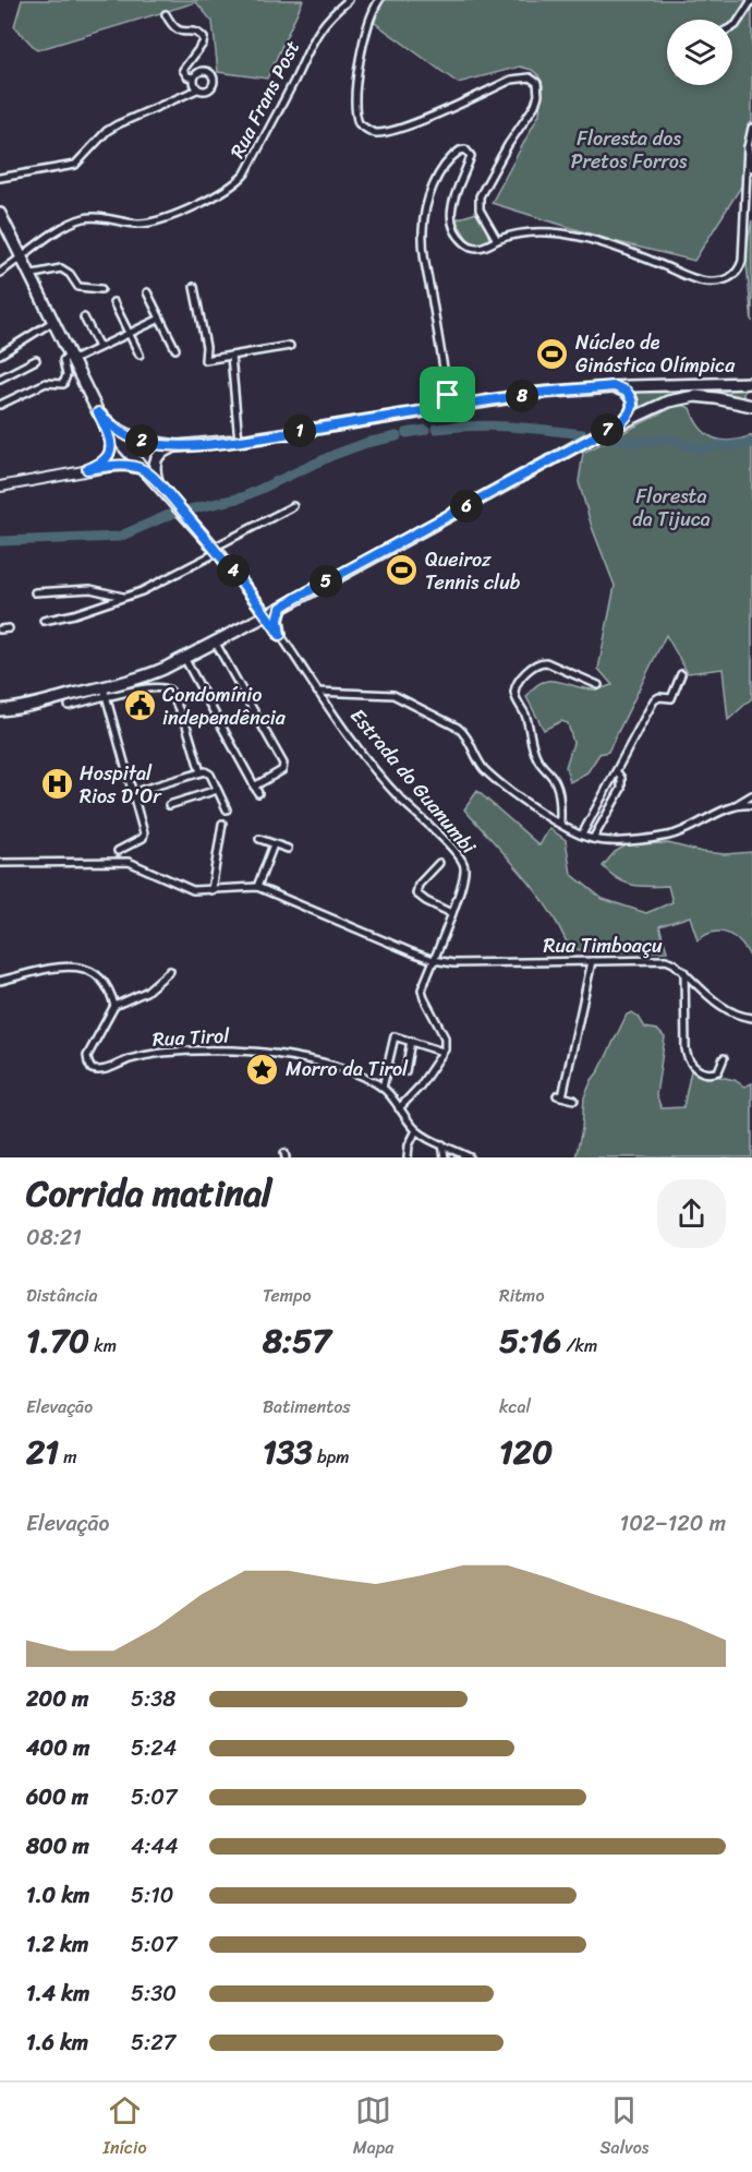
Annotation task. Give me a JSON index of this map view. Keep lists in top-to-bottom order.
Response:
{
  "streets": {
    "main road": ["Estrada do Guanumbi"],
    "street": ["Rua Frans Post", "Rua Timboaçu", "Rua Tirol"]
  },
  "crossings": [
    ["Rua Frans Post", "Estrada do Guanumbi"],
    ["Estrada do Guanumbi", "Rua Timboaçu"]
  ],
  "parks": ["Floresta dos Pretos Forros", "Floresta da Tijuca"],
  "places": {
    "sports": ["Núcleo de Ginástica Olímpica", "Queiroz Tennis club"],
    "public building": ["Condomínio independência"],
    "hospital": ["Hospital Rios D'Or"],
    "place": ["Morro da Tirol"]
  },
  "page": {
    "pins": [
      "8",
      "7",
      "1",
      "2",
      "6",
      "4",
      "5"
    ],
    "heading": ["Corrida matinal", "08:21"],
    "stats": [
      ["Distância", "1.70 km"],
      ["Tempo", "8:57"],
      ["Ritmo", "5:16 /km"],
      ["Elevação", "21 m"],
      ["Batimentos", "133 bpm"],
      ["kcal", "120"]
    ],
    "chart": ["Elevação", "102–120 m"],
    "list": [
      {
        "name": "200 m",
        "note": "5:38"
      },
      {
        "name": "400 m",
        "note": "5:24"
      },
      {
        "name": "600 m",
        "note": "5:07"
      },
      {
        "name": "800 m",
        "note": "4:44"
      },
      {
        "name": "1.0 km",
        "note": "5:10"
      },
      {
        "name": "1.2 km",
        "note": "5:07"
      },
      {
        "name": "1.4 km",
        "note": "5:30"
      },
      {
        "name": "1.6 km",
        "note": "5:27"
      }
    ],
    "tabs": ["Início", "Mapa", "Salvos"]
  }
}
